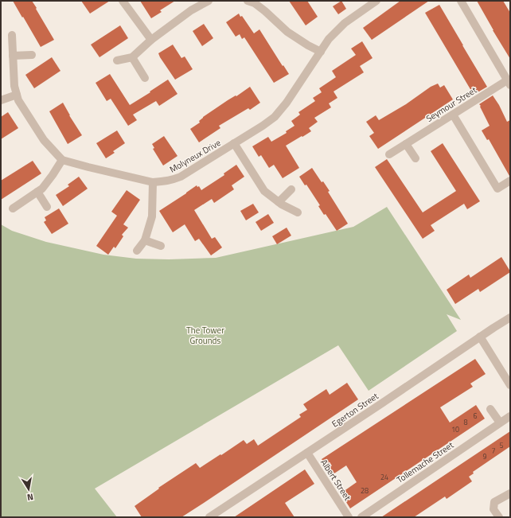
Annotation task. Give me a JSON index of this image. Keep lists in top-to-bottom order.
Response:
{
  "streets": {
    "street": [
      "Seymour Street",
      "Molyneux Drive",
      "Egerton Street",
      "Tollemache Street",
      "Albert Street"
    ]
  },
  "crossings": [
    ["Egerton Street", "Albert Street"]
  ],
  "parks": ["The Tower Grounds"],
  "house_numbers": [
    "6",
    "8",
    "10",
    "5",
    "7",
    "9",
    "24",
    "28"
  ],
  "north": "bottom"
}
